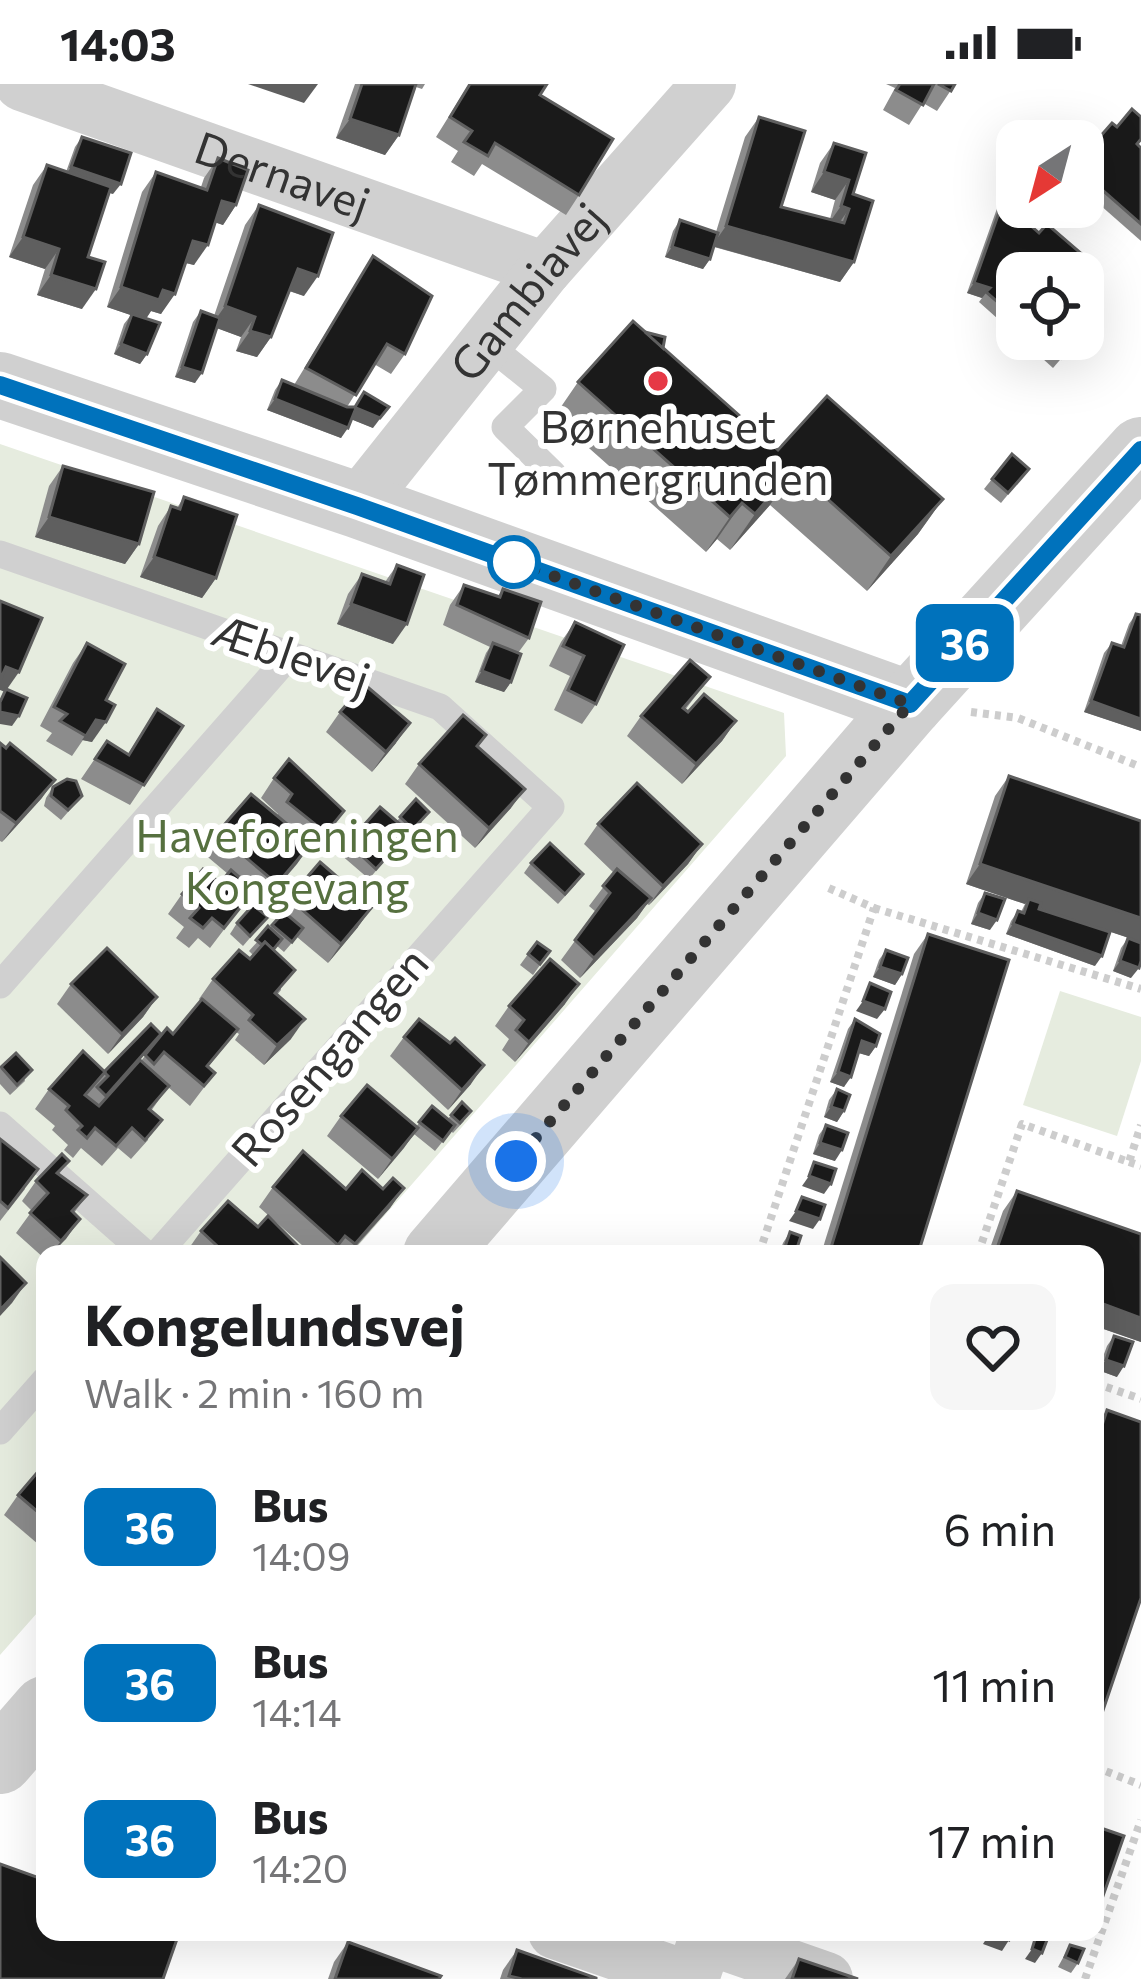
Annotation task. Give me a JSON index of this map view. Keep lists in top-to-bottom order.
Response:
{
  "streets": {
    "street": ["Dernavej", "Gambiavej"],
    "lane": ["Æblevej", "Rosengangen"]
  },
  "crossings": [
    ["Dernavej", "Gambiavej"],
    ["Æblevej", "Rosengangen"]
  ],
  "parks": ["Haveforeningen Kongevang"],
  "places": ["Børnehuset Tømmergrunden"],
  "lines": ["bus line 36"],
  "north": "bottom left",
  "page": {
    "status": "14:03",
    "on_map": "36",
    "heading": ["Kongelundsvej", "Walk · 2 min · 160 m"],
    "list": [
      {
        "mark": "36",
        "name": "Bus",
        "note": "14:09",
        "value": "6 min"
      },
      {
        "mark": "36",
        "name": "Bus",
        "note": "14:14",
        "value": "11 min"
      },
      {
        "mark": "36",
        "name": "Bus",
        "note": "14:20",
        "value": "17 min"
      }
    ]
  }
}
